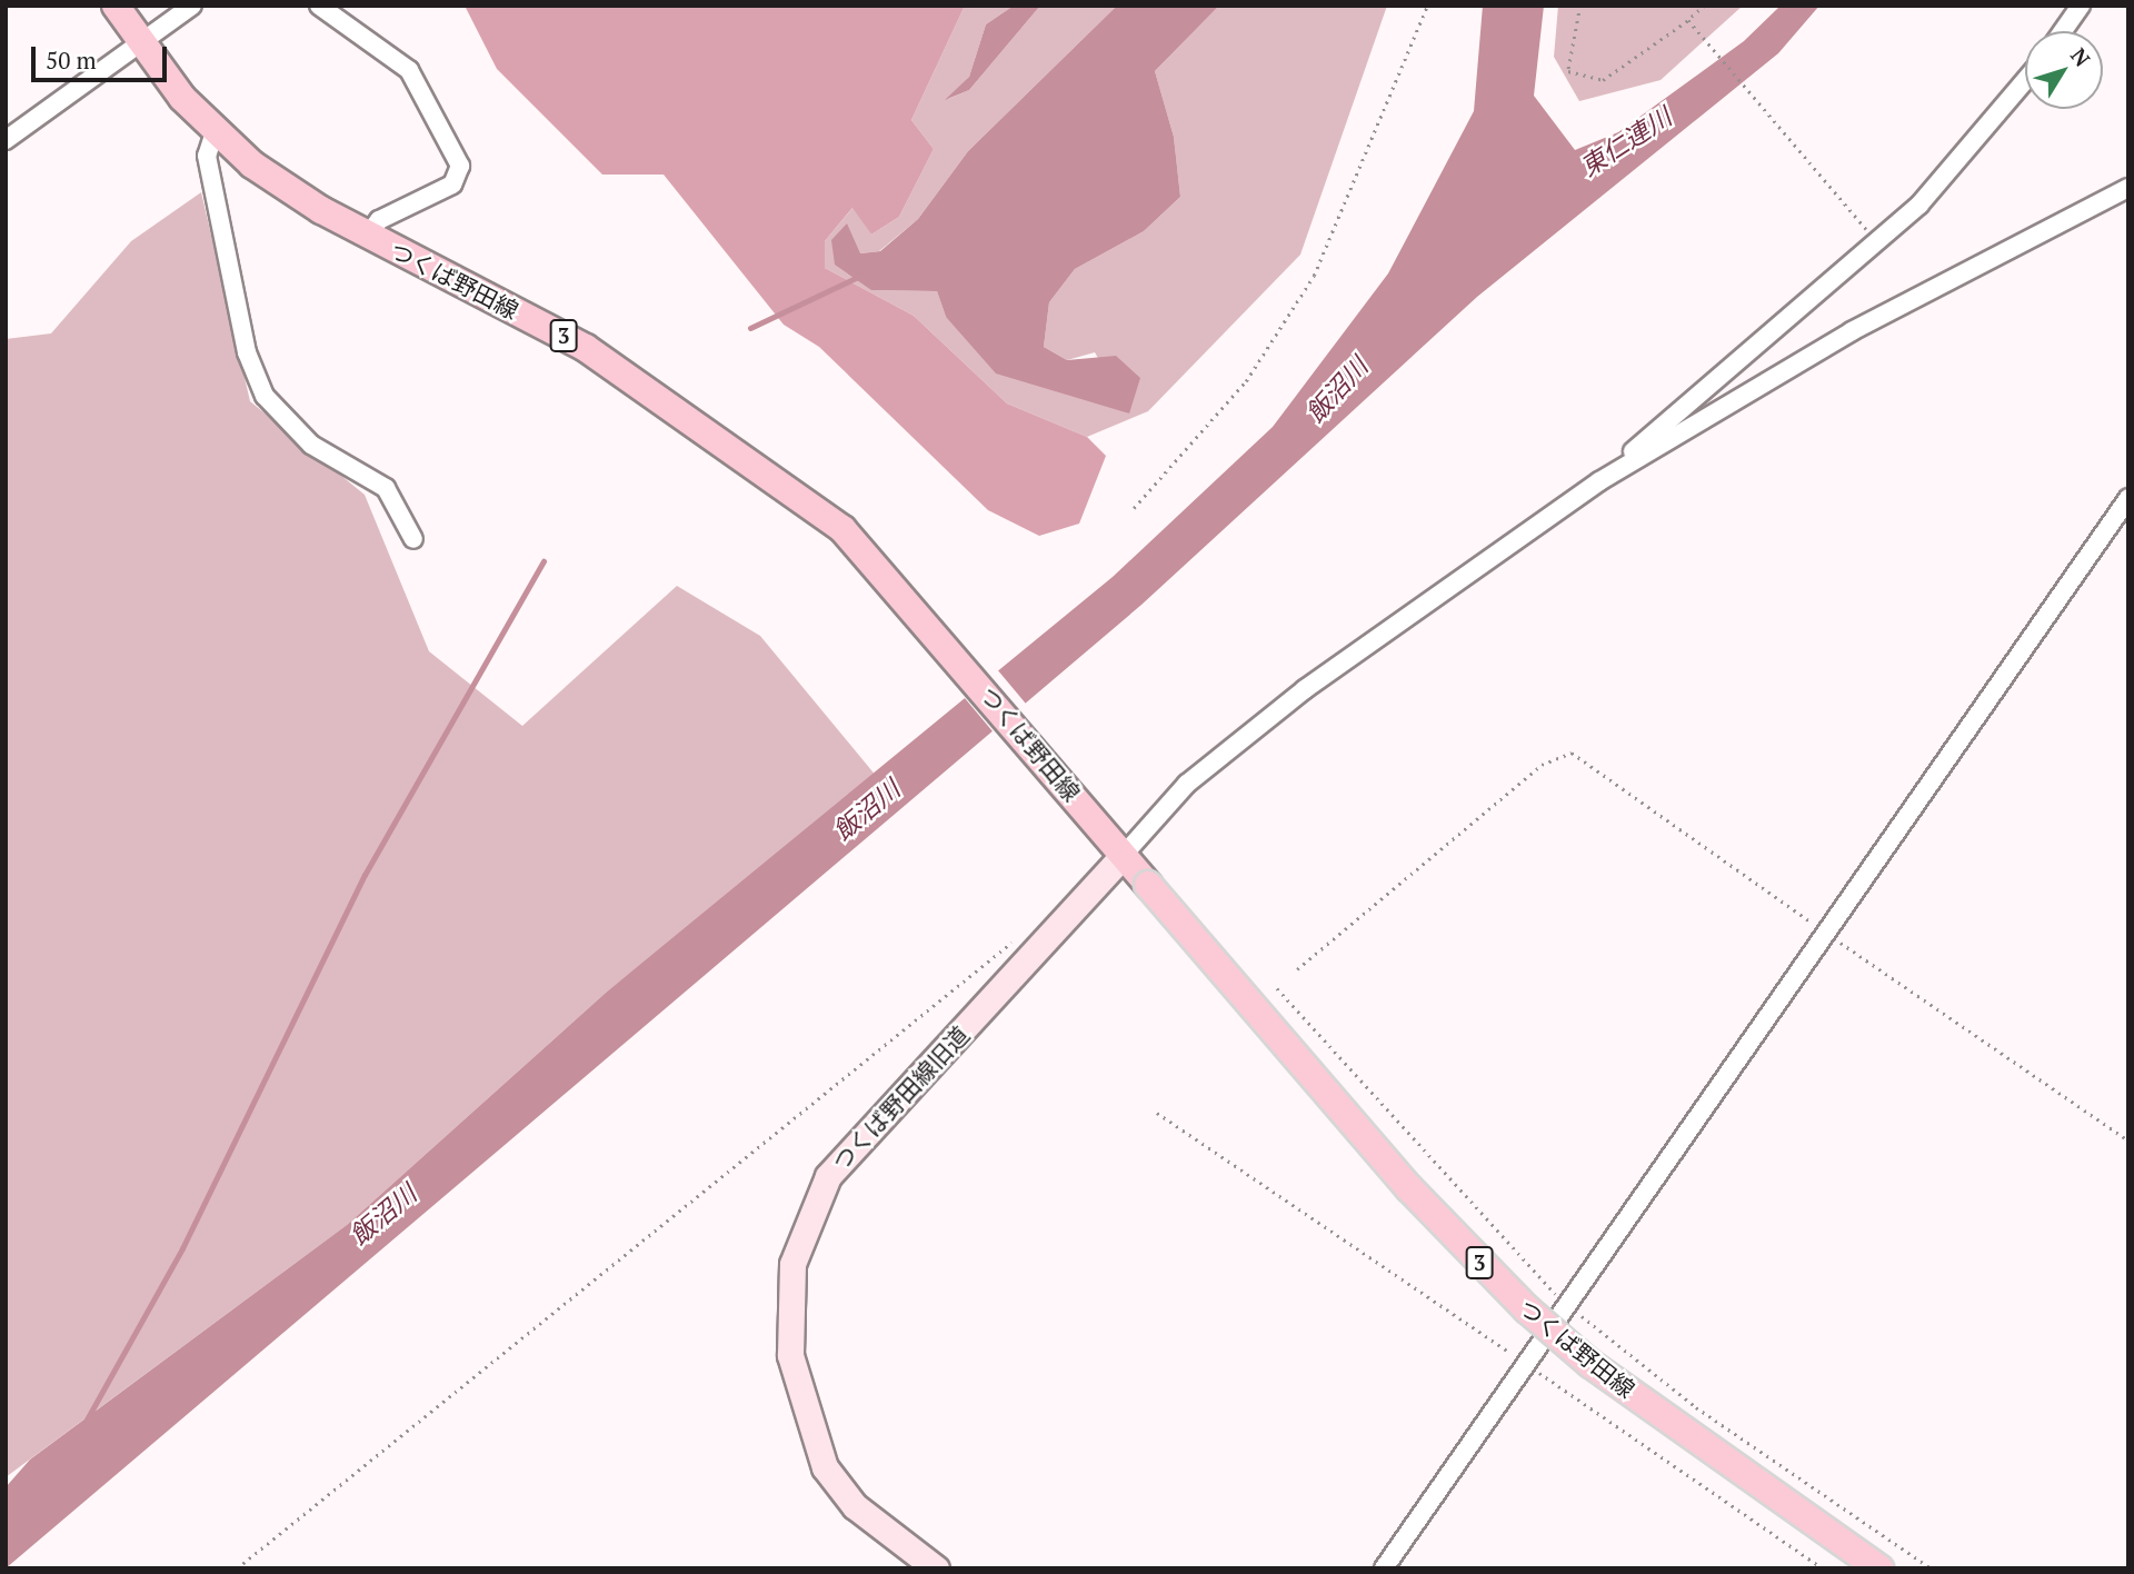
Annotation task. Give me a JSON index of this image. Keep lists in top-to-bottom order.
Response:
{
  "streets": {
    "main road": ["つくば野田線", "3"],
    "street": ["つくば野田線旧道"]
  },
  "crossings": [
    ["つくば野田線", "つくば野田線旧道"]
  ],
  "water": ["東仁連川", "飯沼川"],
  "scale_bar": "50 m",
  "north": "top right"
}
